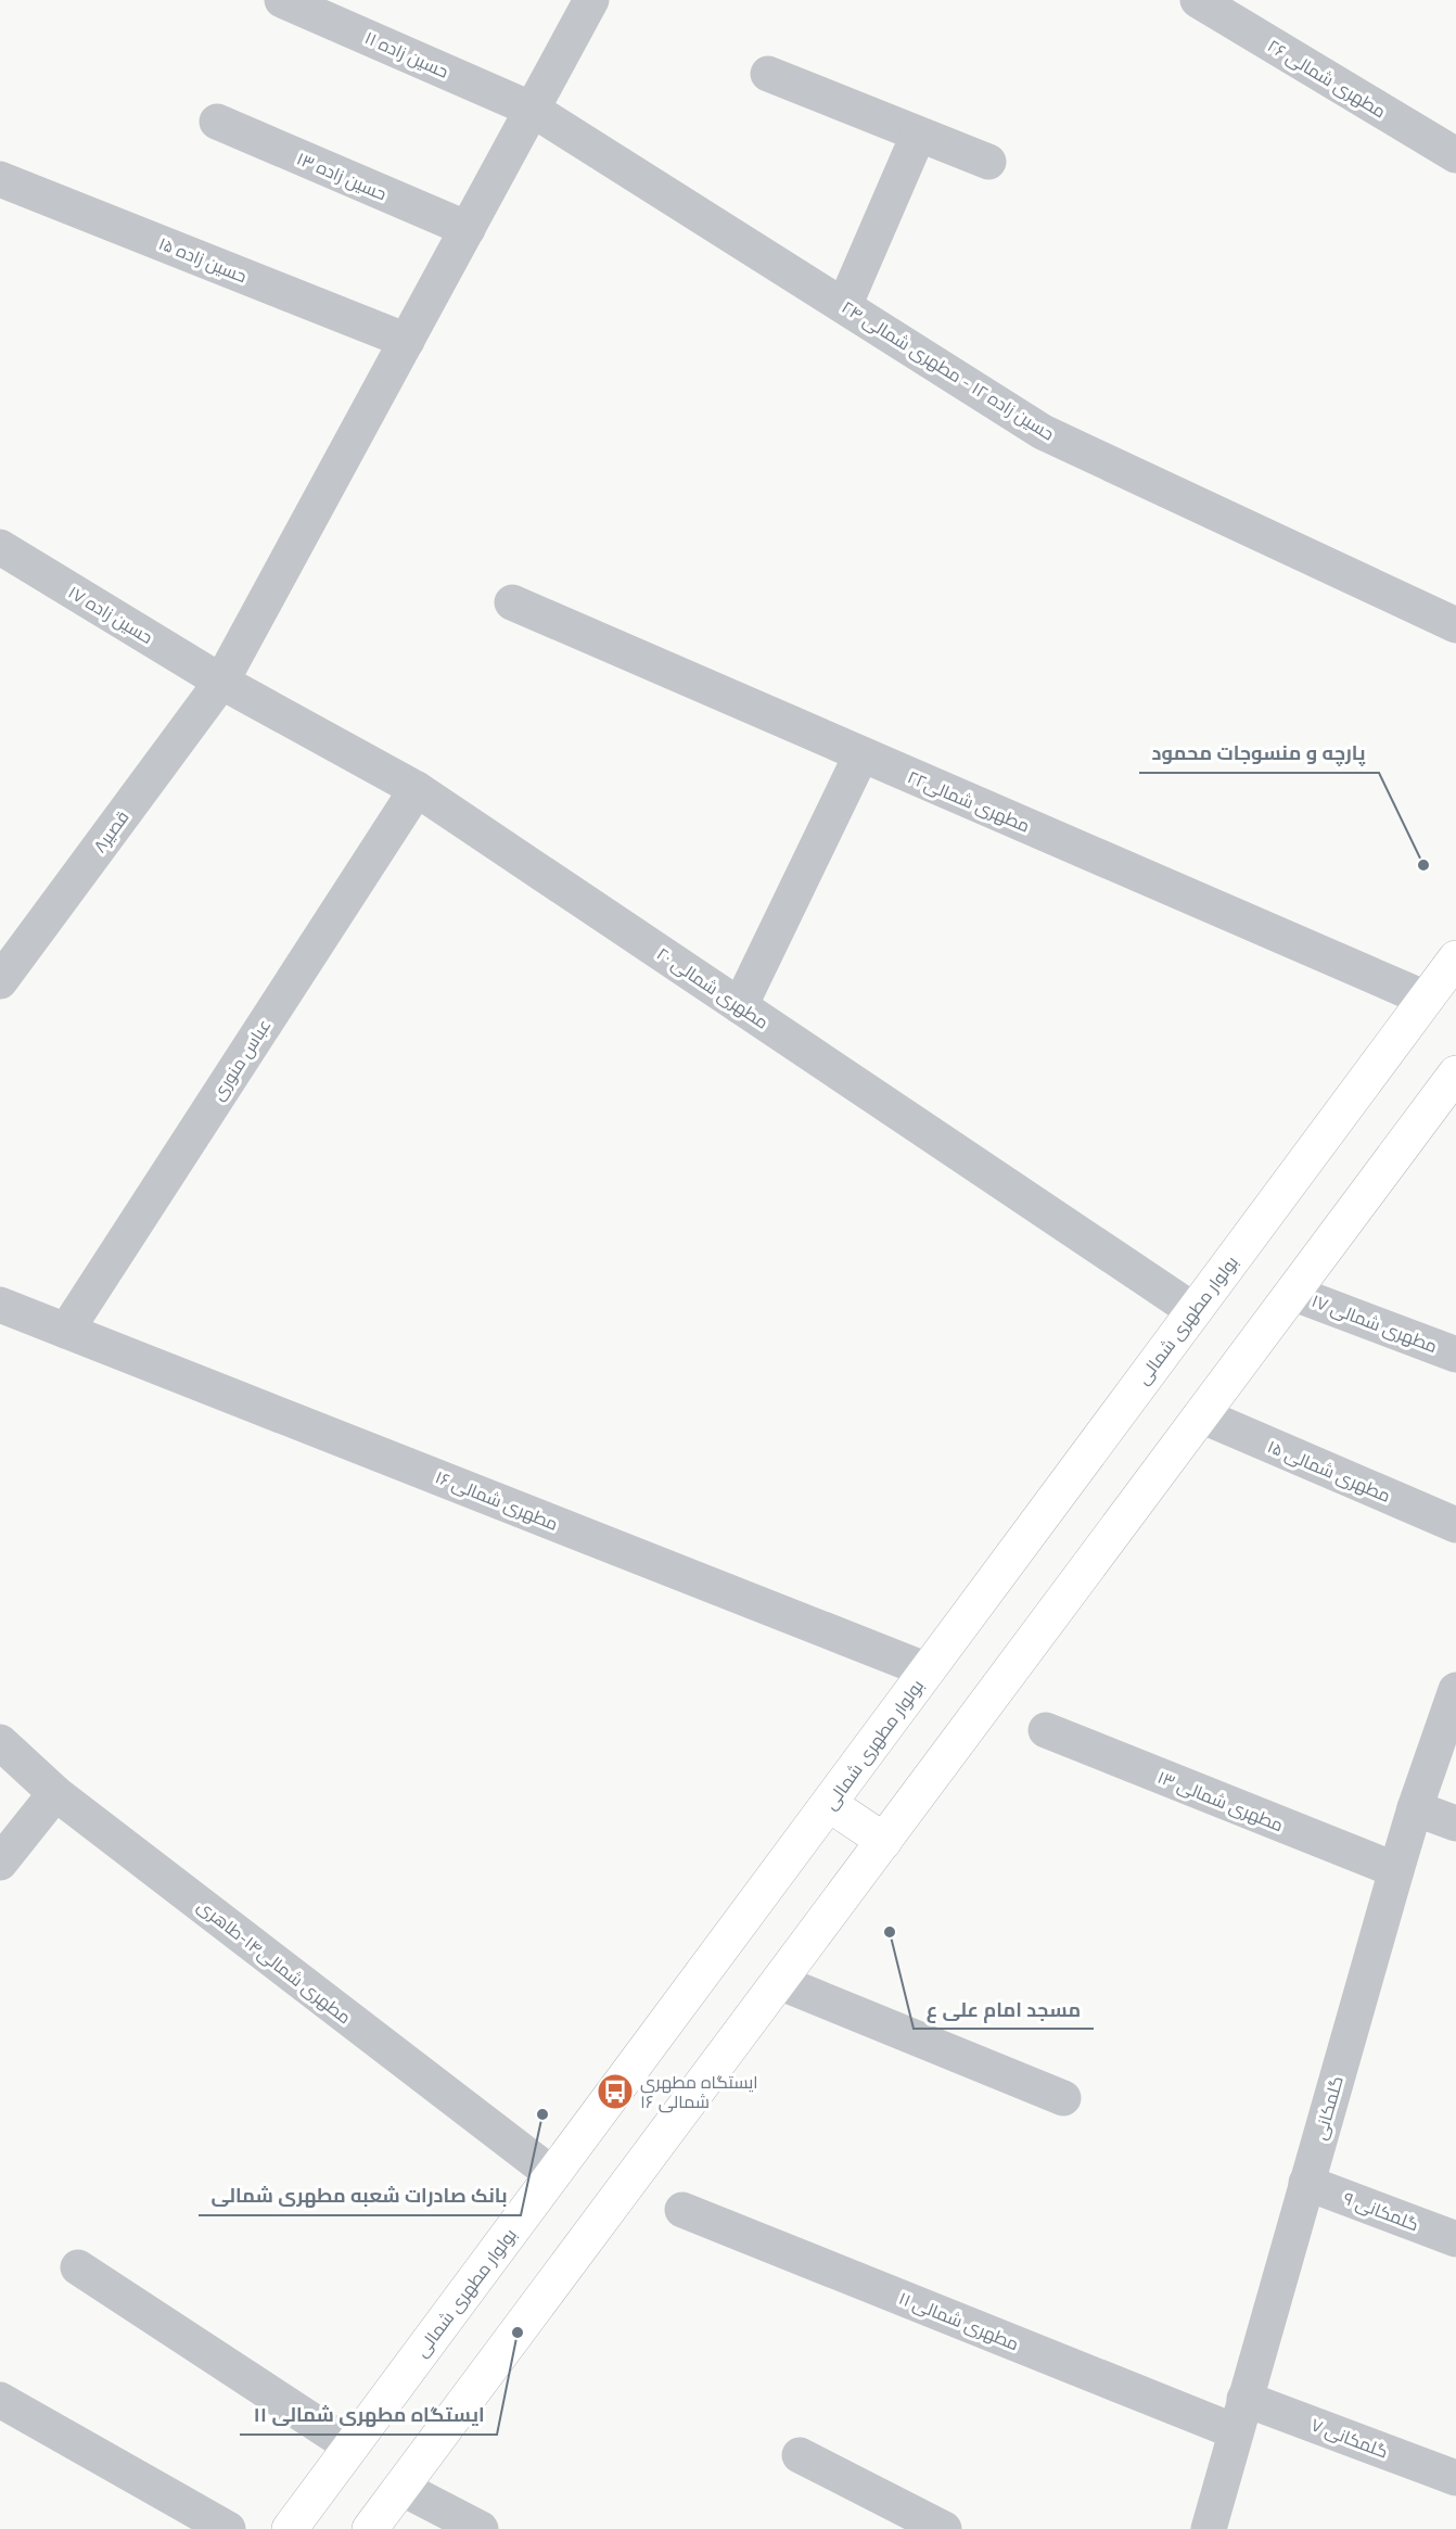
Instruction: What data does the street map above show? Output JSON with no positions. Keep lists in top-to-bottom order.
{
  "streets": {
    "main road": ["بولوار مطهری شمالی"],
    "street": [
      "حسین زاده ۱۱",
      "مطهری شمالی ۲۶",
      "حسین زاده ۱۳",
      "حسین زاده ۱۵",
      "حسین زاده ۱۲ - مطهری شمالی ۲۴",
      "حسین زاده ۱۷",
      "مطهری شمالی۲۲",
      "قصیر۸",
      "مطهری شمالی ۲۰",
      "عباس منوری",
      "مطهری شمالی ۱۷",
      "مطهری شمالی ۱۵",
      "مطهری شمالی ۱۶",
      "مطهری شمالی ۱۳",
      "مطهری شمالی۱۴-طاهری",
      "گلمکانی",
      "گلمکانی ۹",
      "مطهری شمالی ۱۱",
      "گلمکانی ۷"
    ]
  },
  "crossings": [
    ["حسین زاده ۱۱", "حسین زاده ۱۲ - مطهری شمالی ۲۴"],
    ["حسین زاده ۱۱", "قصیر۸"],
    ["حسین زاده ۱۳", "قصیر۸"],
    ["حسین زاده ۱۵", "قصیر۸"],
    ["حسین زاده ۱۲ - مطهری شمالی ۲۴", "قصیر۸"],
    ["حسین زاده ۱۷", "قصیر۸"],
    ["حسین زاده ۱۷", "مطهری شمالی ۲۰"],
    ["مطهری شمالی۲۲", "بولوار مطهری شمالی"],
    ["قصیر۸", "مطهری شمالی ۲۰"],
    ["مطهری شمالی ۲۰", "عباس منوری"],
    ["مطهری شمالی ۲۰", "بولوار مطهری شمالی"],
    ["عباس منوری", "مطهری شمالی ۱۶"],
    ["بولوار مطهری شمالی", "مطهری شمالی ۱۶"],
    ["بولوار مطهری شمالی", "مطهری شمالی۱۴-طاهری"],
    ["مطهری شمالی ۱۳", "گلمکانی"],
    ["گلمکانی", "گلمکانی ۹"],
    ["گلمکانی", "مطهری شمالی ۱۱"],
    ["گلمکانی", "گلمکانی ۷"],
    ["مطهری شمالی ۱۱", "گلمکانی ۷"]
  ],
  "places": {
    "other": [
      "پارچه و منسوجات محمود",
      "مسجد امام علی ع",
      "بانک صادرات شعبه مطهری شمالی",
      "ایستگاه مطهری شمالی ۱۱"
    ],
    "bus stop": ["ایستگاه مطهری شمالی ۱۶"]
  }
}
